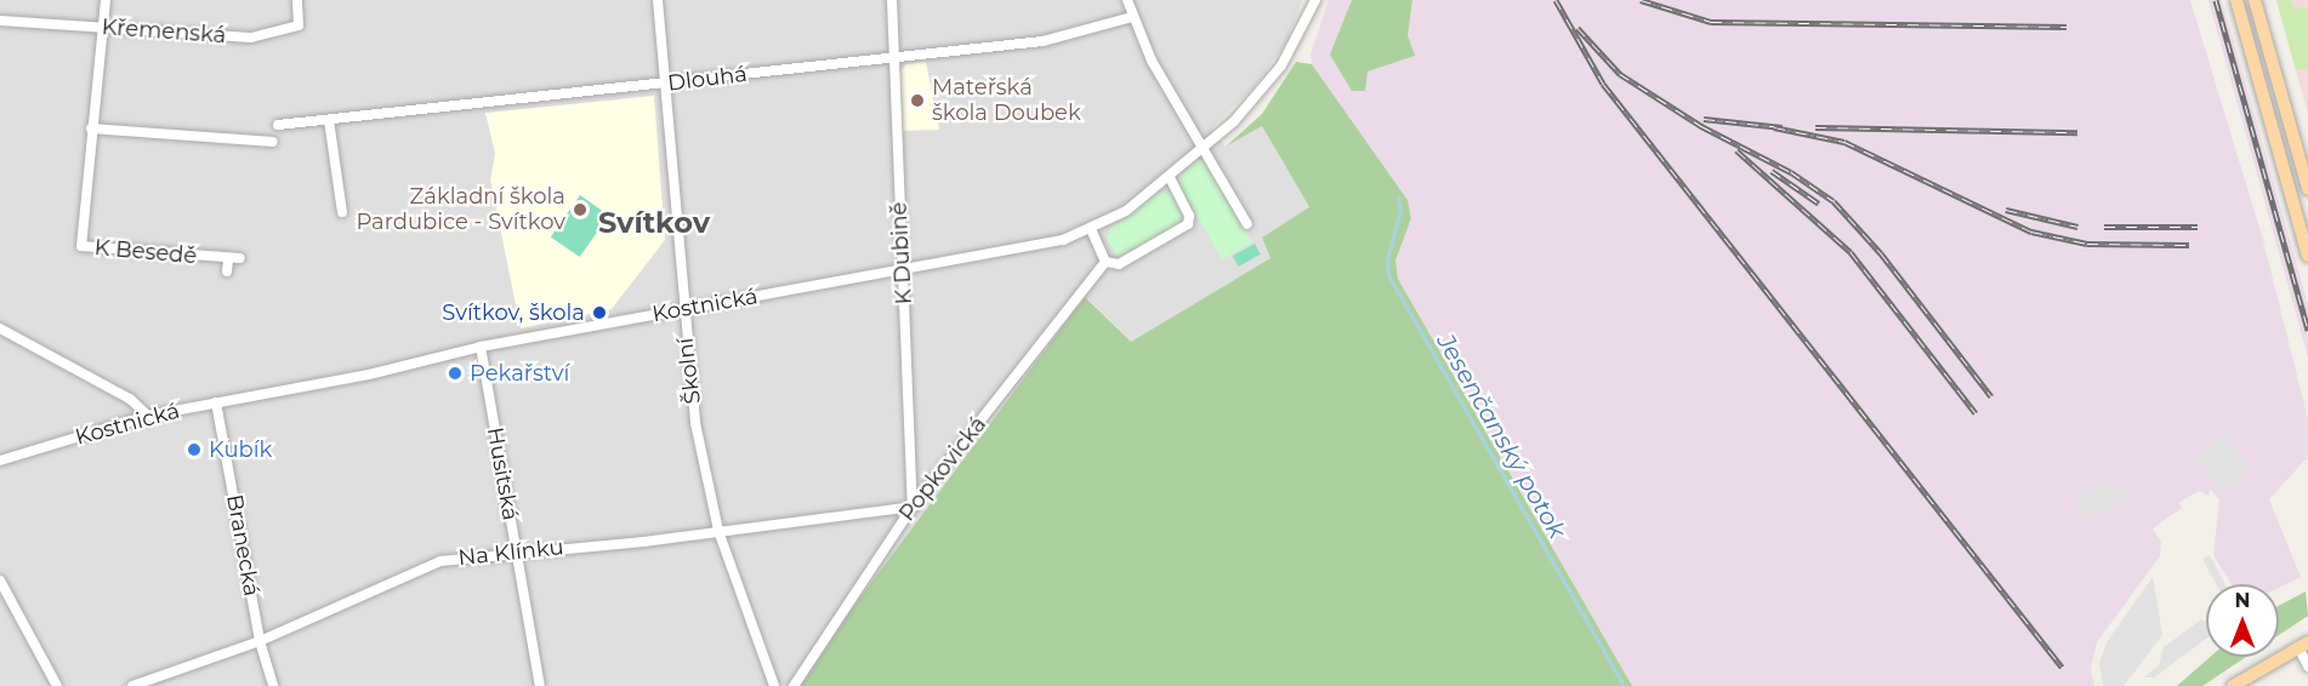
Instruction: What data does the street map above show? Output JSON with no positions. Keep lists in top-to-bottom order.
{
  "streets": {
    "street": [
      "Křemenská",
      "Dlouhá",
      "K Besedě",
      "K Dubině",
      "Kostnická",
      "Školní",
      "Popkovická",
      "Husitská",
      "Branecká",
      "Na Klínku"
    ]
  },
  "crossings": [
    ["Křemenská", "K Besedě"],
    ["Dlouhá", "K Dubině"],
    ["Dlouhá", "Školní"],
    ["K Dubině", "Kostnická"],
    ["K Dubině", "Popkovická"],
    ["K Dubině", "Na Klínku"],
    ["Kostnická", "Školní"],
    ["Kostnická", "Husitská"],
    ["Kostnická", "Branecká"],
    ["Školní", "Na Klínku"],
    ["Popkovická", "Na Klínku"],
    ["Husitská", "Na Klínku"],
    ["Branecká", "Na Klínku"]
  ],
  "districts": ["Svítkov"],
  "water": ["Jesenčanský potok"],
  "places": [
    "Mateřská škola Doubek",
    "Základní škola Pardubice - Svítkov",
    "Svítkov, škola",
    "Pekařství",
    "Kubík"
  ],
  "north": "top"
}
